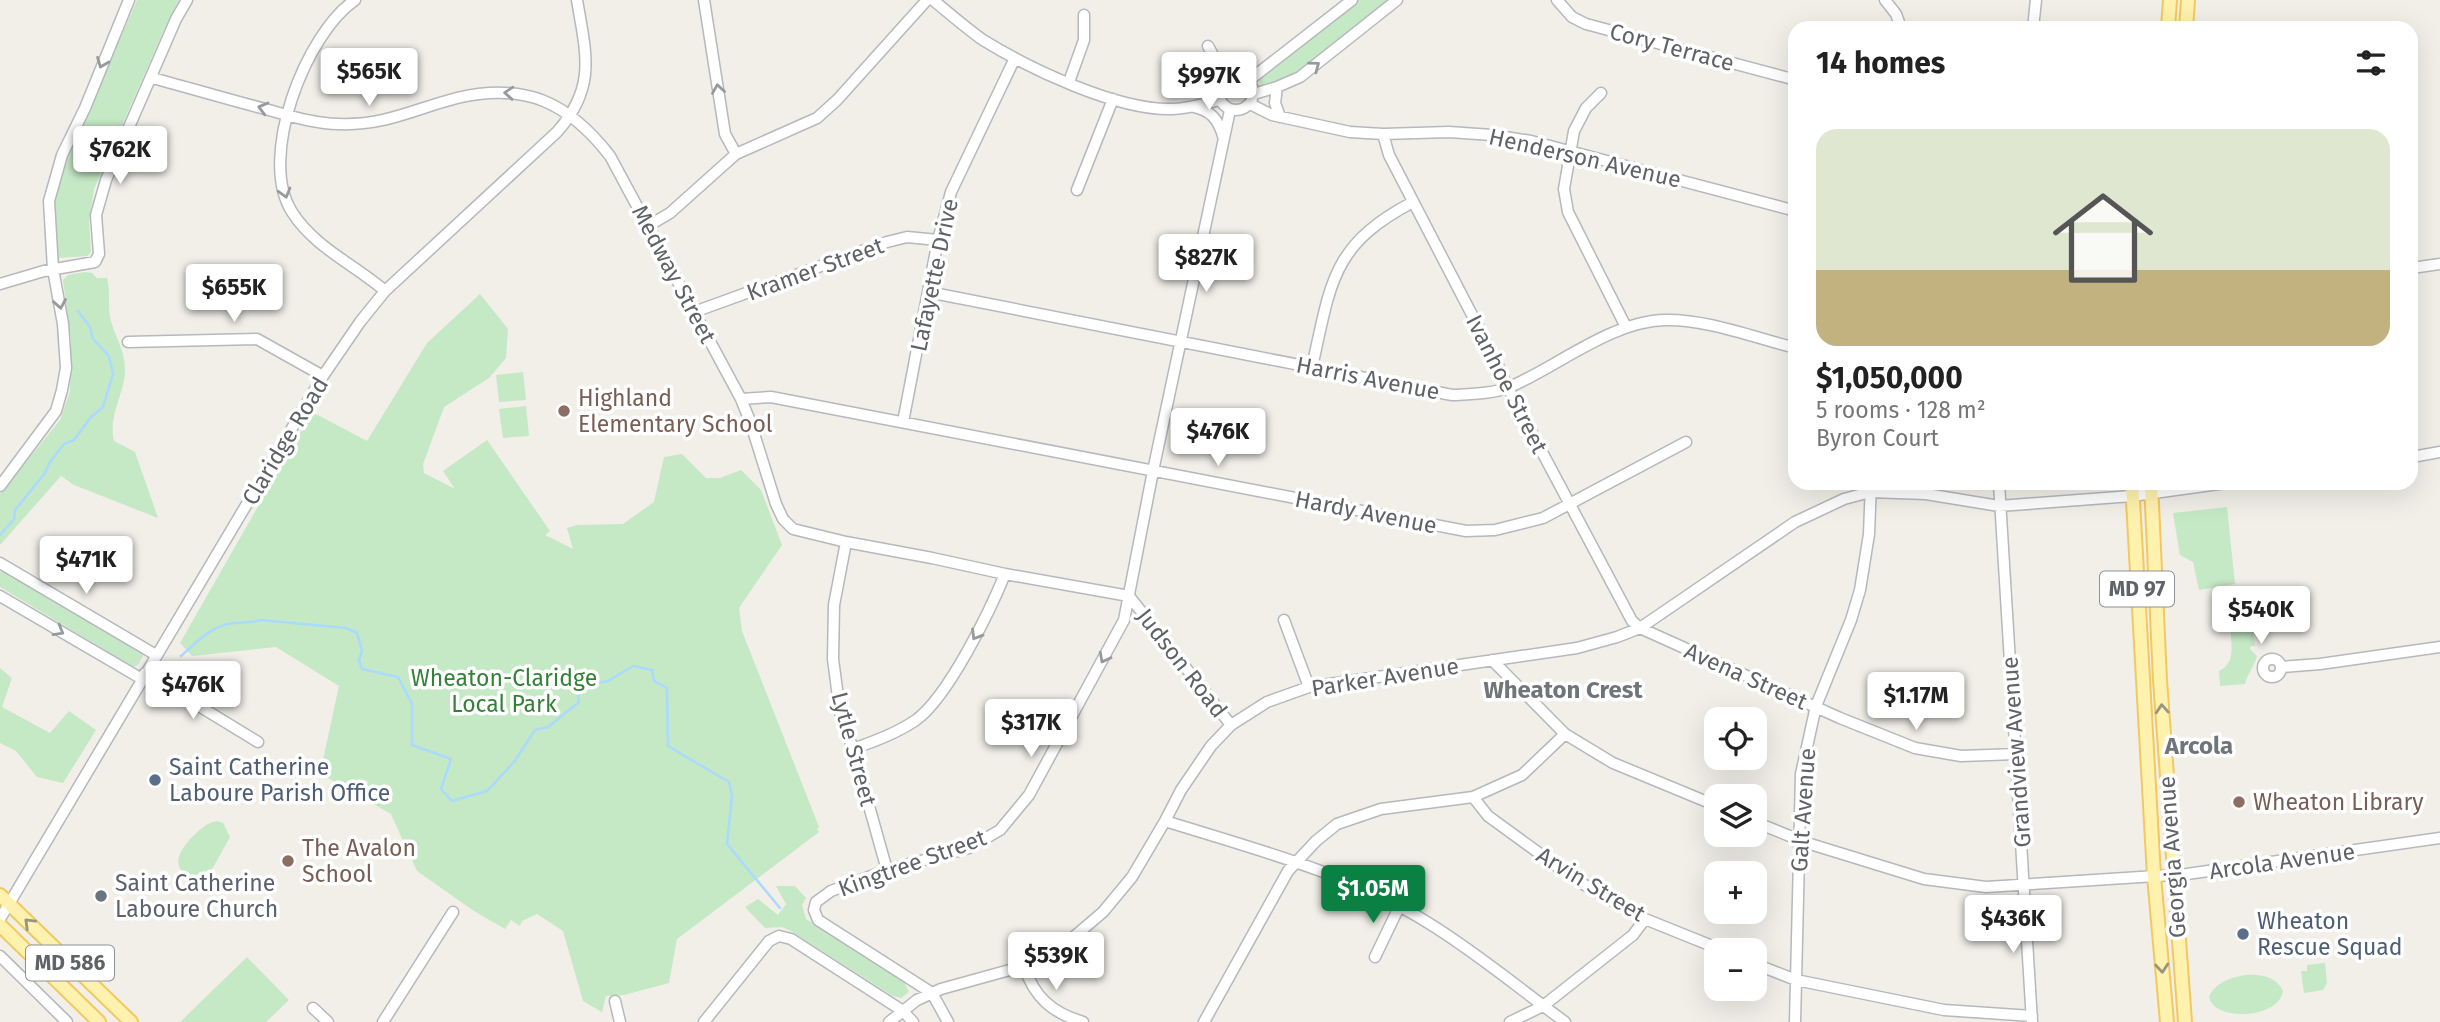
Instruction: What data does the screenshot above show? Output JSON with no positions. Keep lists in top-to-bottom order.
{
  "streets": {
    "main road": ["MD 97", "Georgia Avenue", "MD 586"],
    "street": [
      "Cory Terrace",
      "Henderson Avenue",
      "Kramer Street",
      "Medway Street",
      "Lafayette Drive",
      "Harris Avenue",
      "Ivanhoe Street",
      "Claridge Road",
      "Hardy Avenue",
      "Judson Road",
      "Avena Street",
      "Parker Avenue",
      "Lytle Street",
      "Grandview Avenue",
      "Galt Avenue",
      "Arcola Avenue",
      "Kingtree Street",
      "Arvin Street"
    ]
  },
  "crossings": [
    ["Henderson Avenue", "Ivanhoe Street"],
    ["Henderson Avenue", "Judson Road"],
    ["Kramer Street", "Medway Street"],
    ["Kramer Street", "Lafayette Drive"],
    ["Medway Street", "Claridge Road"],
    ["Medway Street", "Hardy Avenue"],
    ["Medway Street", "Judson Road"],
    ["Medway Street", "Lytle Street"],
    ["Medway Street", "Kingtree Street"],
    ["Lafayette Drive", "Harris Avenue"],
    ["Lafayette Drive", "Hardy Avenue"],
    ["Harris Avenue", "Ivanhoe Street"],
    ["Harris Avenue", "Judson Road"],
    ["Ivanhoe Street", "Hardy Avenue"],
    ["Ivanhoe Street", "Avena Street"],
    ["Ivanhoe Street", "Parker Avenue"],
    ["Claridge Road", "MD 586"],
    ["Hardy Avenue", "Judson Road"],
    ["Judson Road", "Parker Avenue"],
    ["Judson Road", "Kingtree Street"],
    ["Avena Street", "Parker Avenue"],
    ["Avena Street", "Grandview Avenue"],
    ["Avena Street", "Galt Avenue"],
    ["Parker Avenue", "Grandview Avenue"],
    ["Parker Avenue", "Georgia Avenue"],
    ["Parker Avenue", "Kingtree Street"],
    ["Lytle Street", "Kingtree Street"],
    ["Grandview Avenue", "Arcola Avenue"],
    ["Galt Avenue", "Arcola Avenue"],
    ["Georgia Avenue", "Arcola Avenue"]
  ],
  "one_way": ["Kingtree Street"],
  "districts": ["Wheaton Crest", "Arcola"],
  "parks": ["Wheaton-Claridge Local Park"],
  "places": [
    "Highland Elementary School",
    "Saint Catherine Laboure Parish Office",
    "Wheaton Library",
    "The Avalon School",
    "Saint Catherine Laboure Church",
    "Wheaton Rescue Squad"
  ],
  "page": {
    "heading": "14 homes",
    "price": [
      "$565K",
      "$997K",
      "$762K",
      "$827K",
      "$655K",
      "$476K",
      "$471K",
      "$540K",
      "$476K",
      "$1.17M",
      "$317K",
      "$1.05M",
      "$436K",
      "$539K"
    ],
    "list": [
      {
        "name": "$1,050,000",
        "note": "5 rooms · 128 m² · Byron Court"
      }
    ],
    "map_buttons": ["+", "−"]
  }
}
